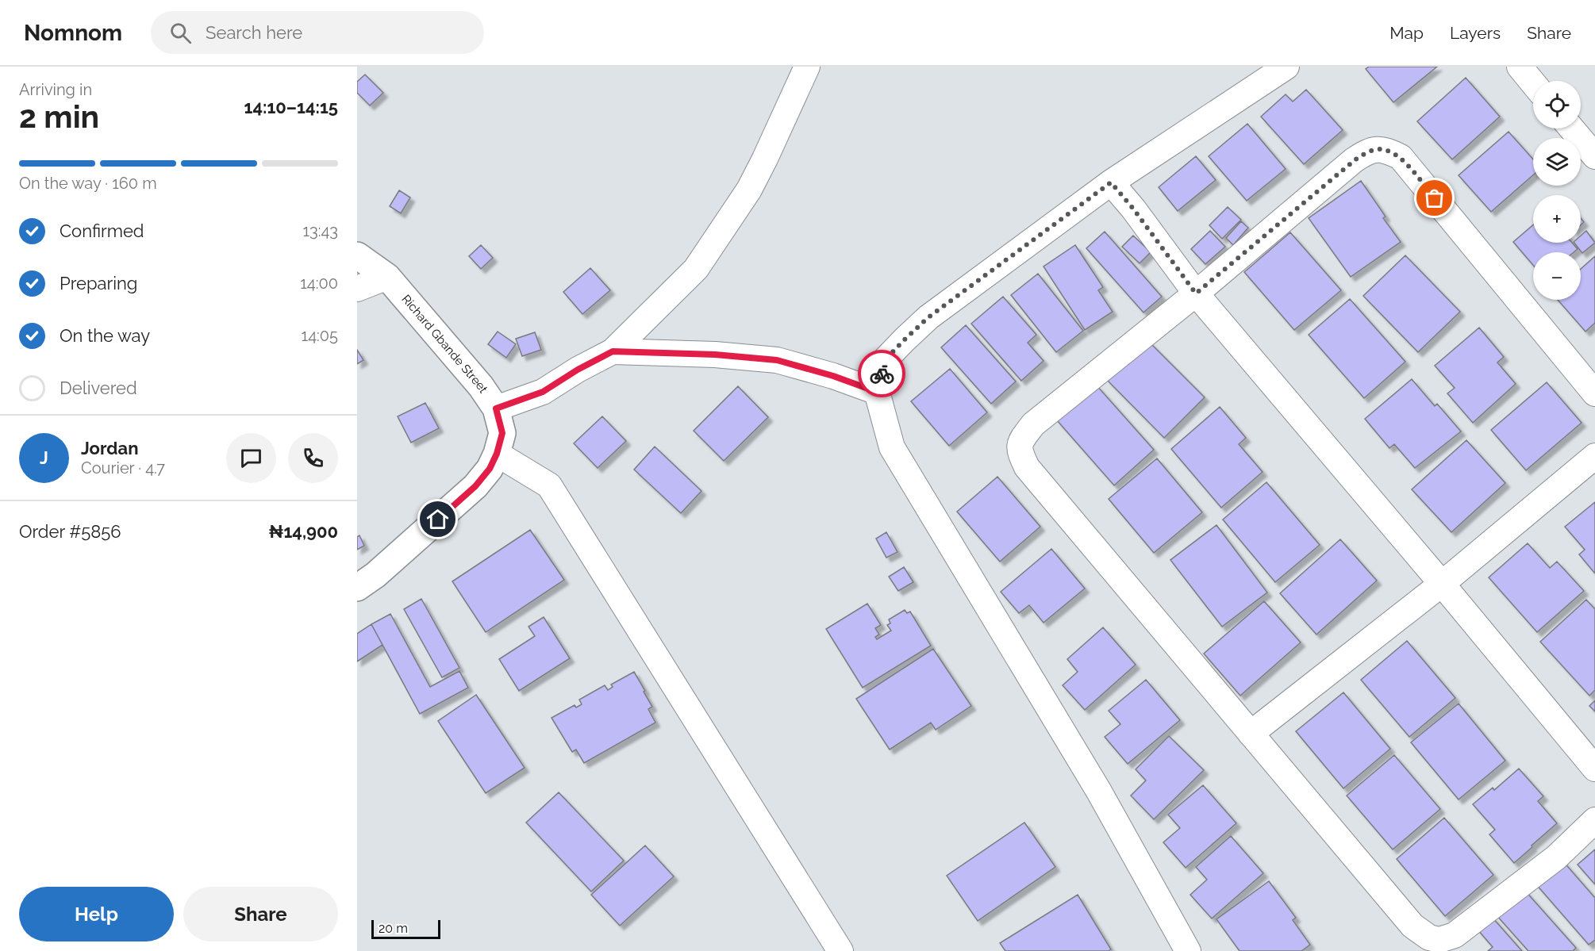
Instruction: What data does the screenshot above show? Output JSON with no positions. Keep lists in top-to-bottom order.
{
  "streets": {
    "street": ["Richard Gbande Street"]
  },
  "scale_bar": "20 m",
  "page": {
    "header": "Nomnom",
    "search": "Search here",
    "nav": ["Map", "Layers", "Share"],
    "heading": ["2 min", "Arriving in", "14:10–14:15"],
    "panel": [
      "Jordan",
      "Courier · 4.7",
      "Order #5856",
      "₦14,900"
    ],
    "map_buttons": ["+", "−"],
    "bar": "On the way · 160 m",
    "list": [
      ["Confirmed", "13:43"],
      ["Preparing", "14:00"],
      ["On the way", "14:05"],
      "Delivered"
    ],
    "round": "J",
    "buttons": ["Help", "Share"],
    "scale": "20 m"
  }
}
